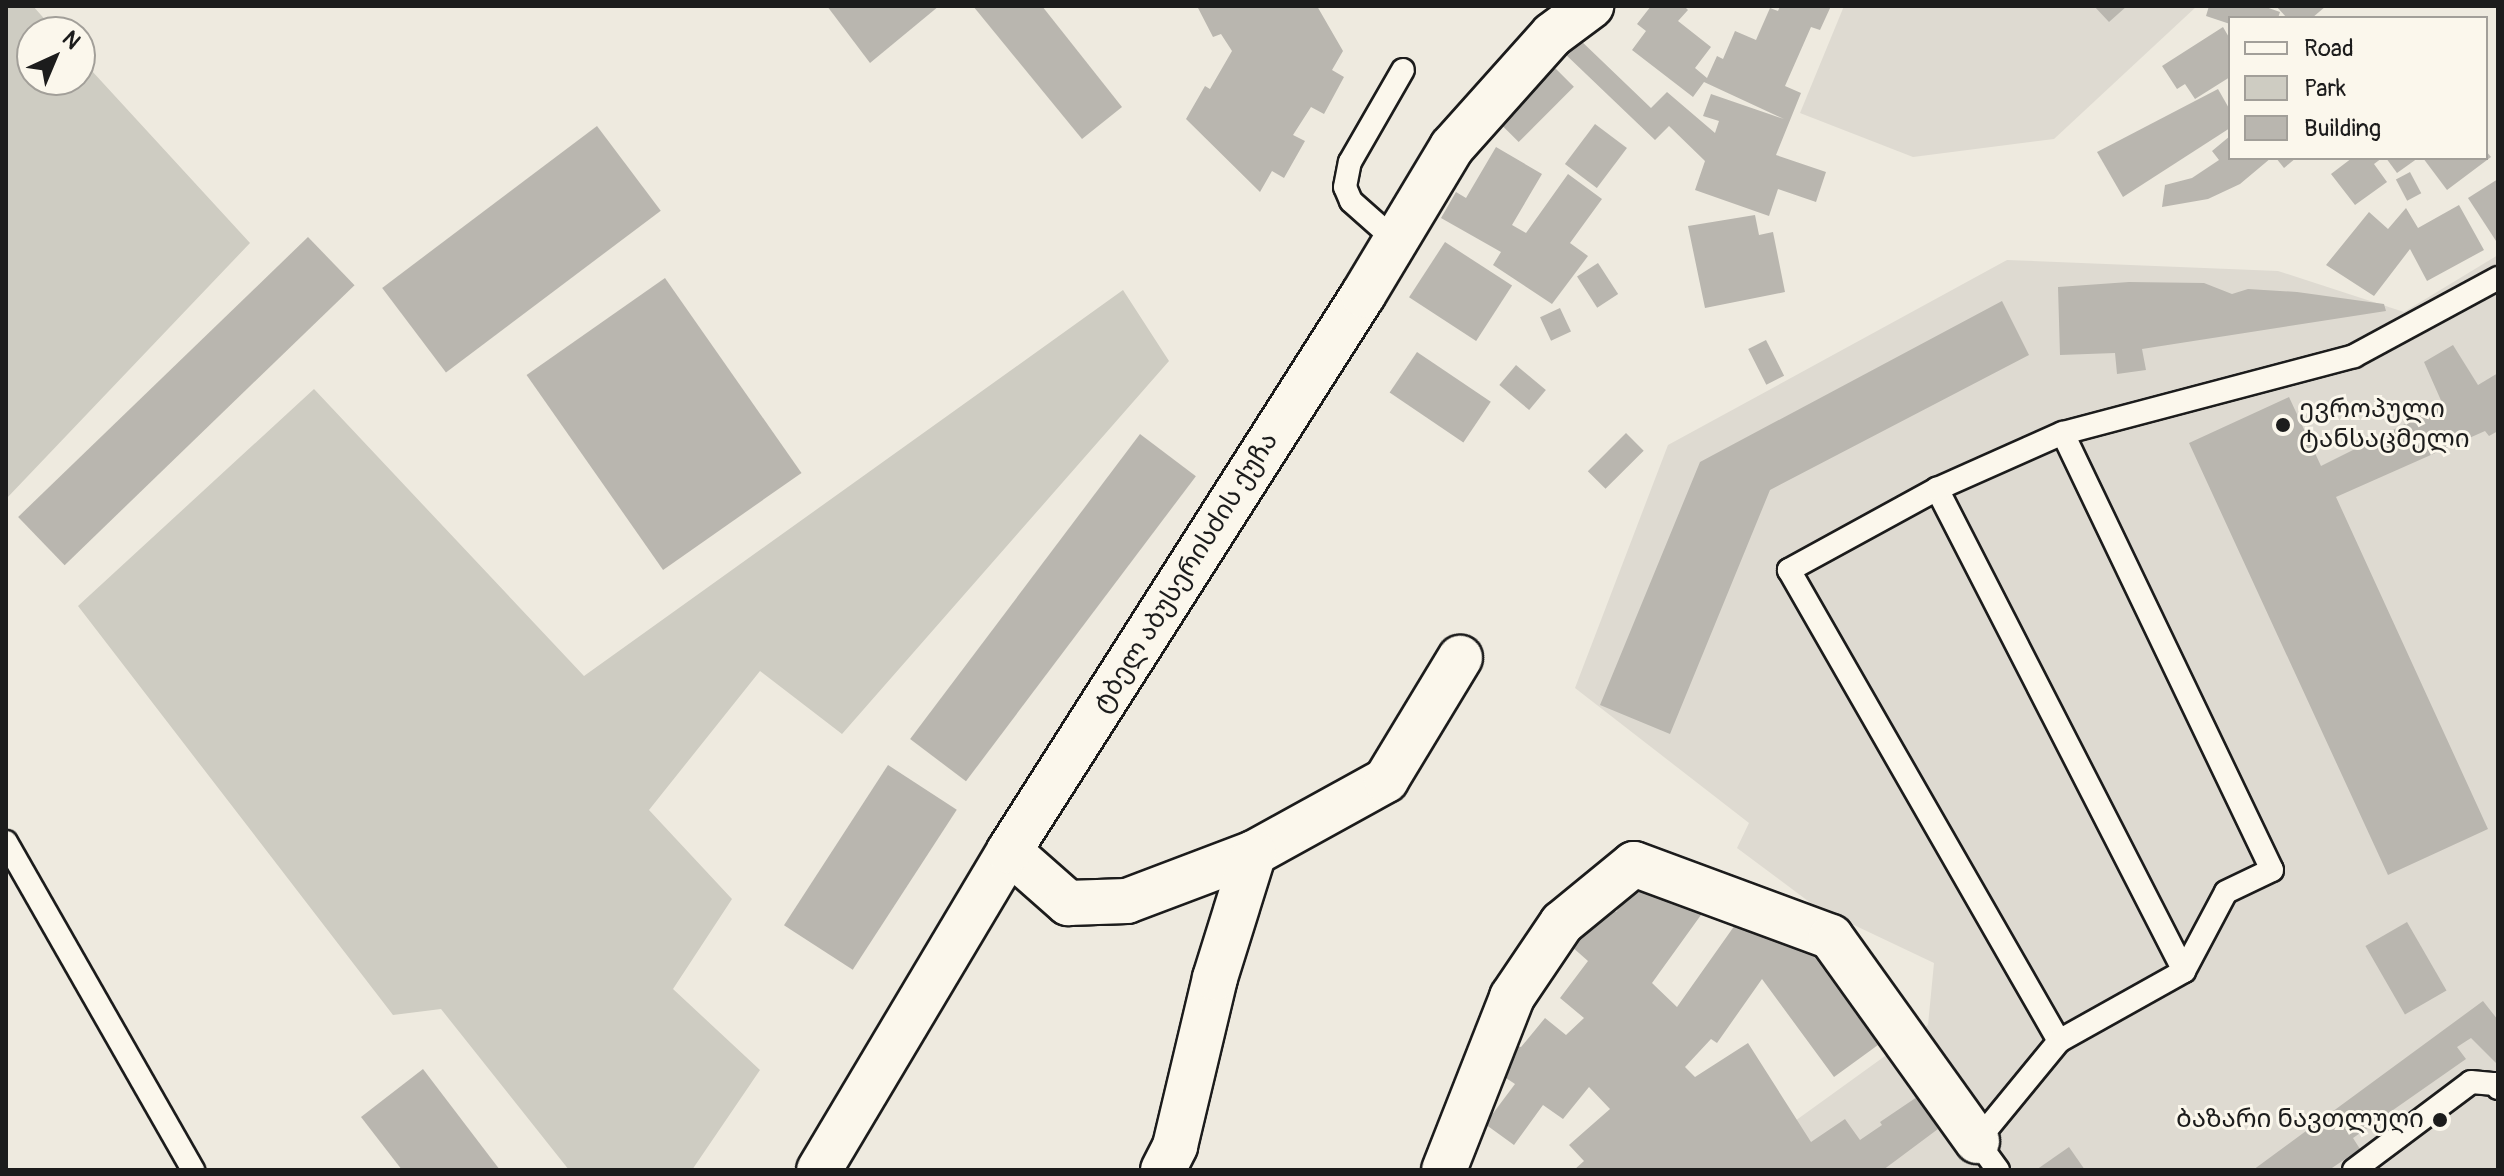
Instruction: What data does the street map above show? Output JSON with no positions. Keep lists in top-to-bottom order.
{
  "streets": {
    "street": ["ტბელ აბუსერისძის ქუჩა"]
  },
  "places": ["ევროპული ტანსაცმელი", "ბაზარი ნავთლუღი"],
  "legend": ["Road", "Park", "Building"],
  "north": "top right"
}
